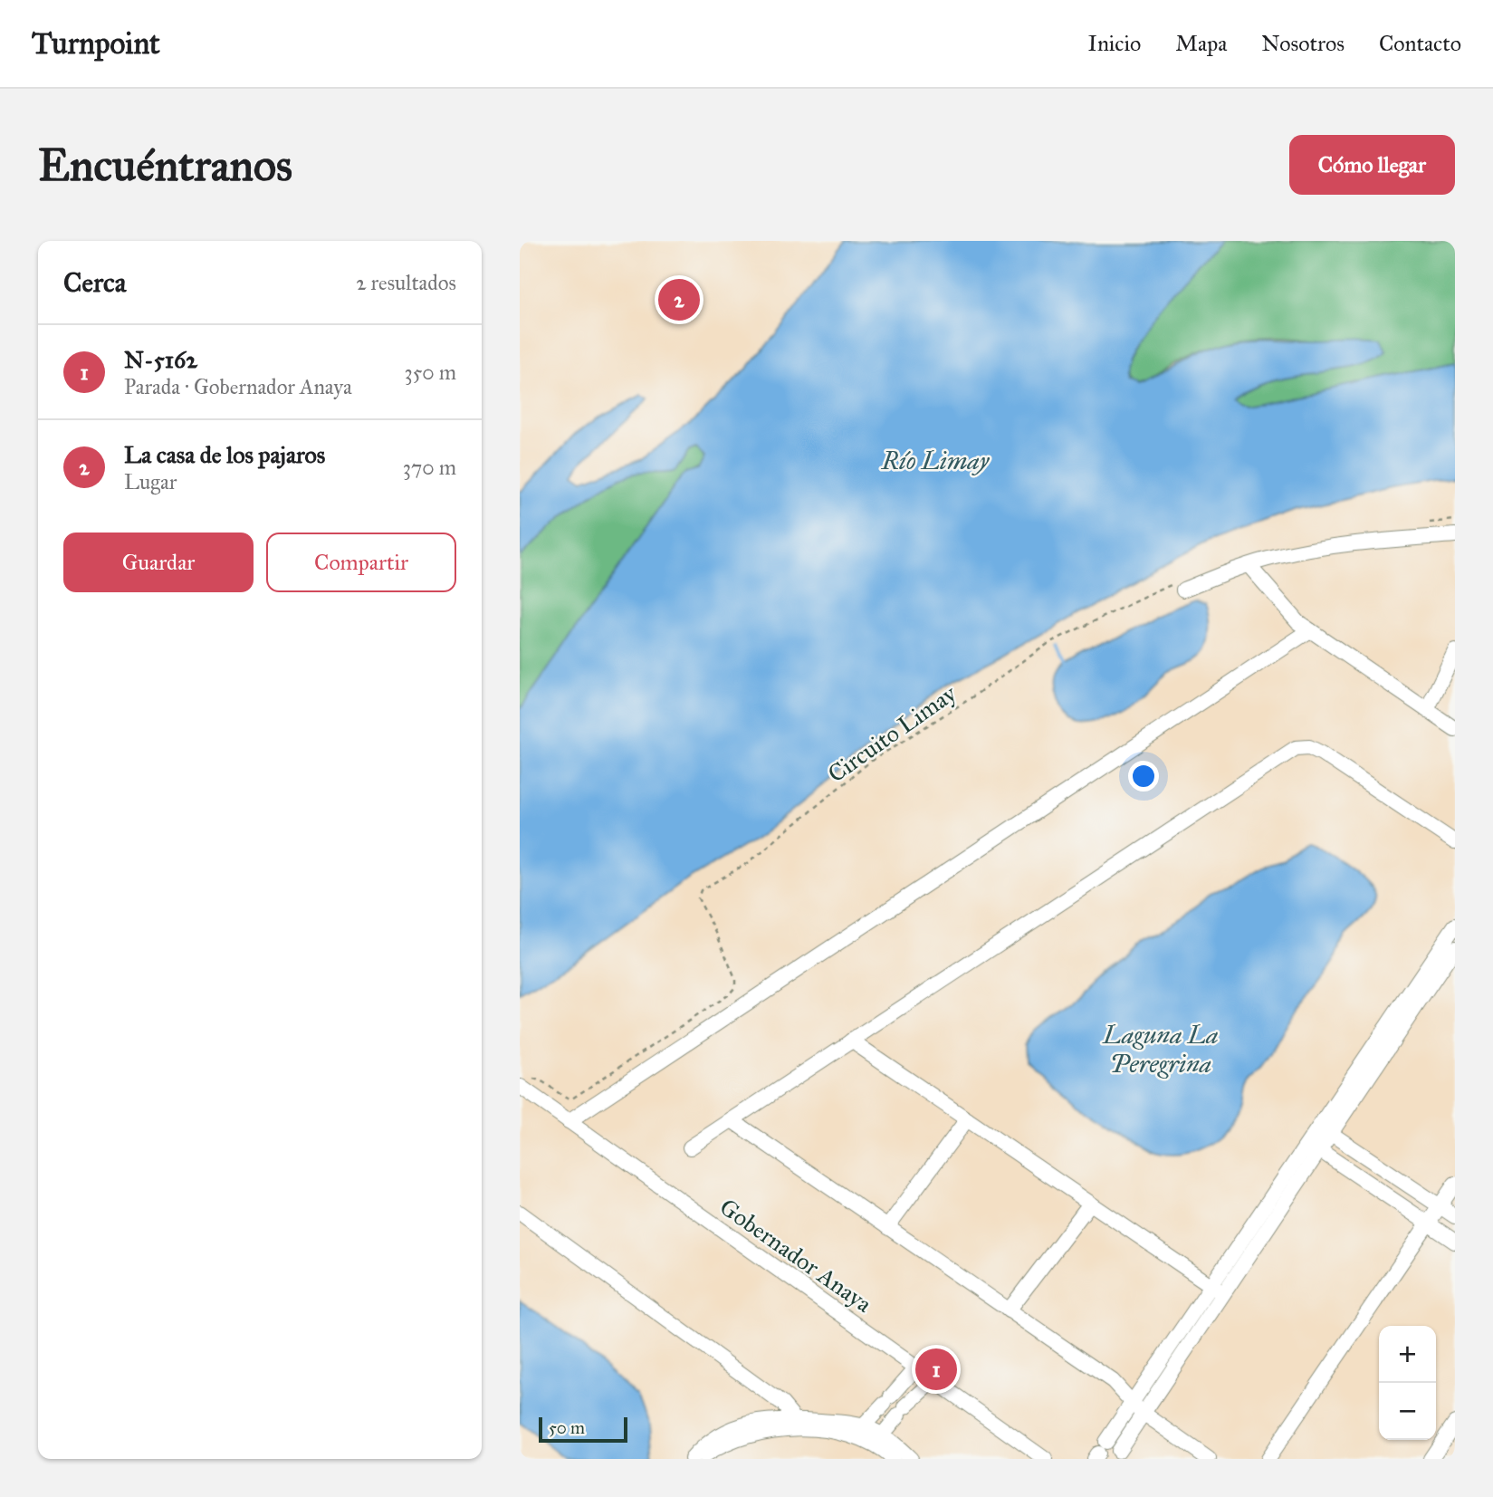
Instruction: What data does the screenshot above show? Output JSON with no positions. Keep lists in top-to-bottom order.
{
  "streets": {
    "street": ["Gobernador Anaya"],
    "path": ["Circuito Limay"]
  },
  "crossings": [
    ["Circuito Limay", "Gobernador Anaya"]
  ],
  "water": ["Río Limay", "Laguna La Peregrina"],
  "scale_bar": "50 m",
  "page": {
    "header": "Turnpoint",
    "nav": [
      "Inicio",
      "Mapa",
      "Nosotros",
      "Contacto"
    ],
    "buttons": [
      "Cómo llegar",
      ["Guardar", "Compartir"]
    ],
    "title": "Encuéntranos",
    "heading": ["Cerca", "2 resultados"],
    "pins": ["2", "1"],
    "list": [
      {
        "mark": "1",
        "name": "N-5162",
        "note": "Parada · Gobernador Anaya",
        "value": "350 m"
      },
      {
        "mark": "2",
        "name": "La casa de los pajaros",
        "note": "Lugar",
        "value": "370 m"
      }
    ],
    "map_buttons": ["+", "−"],
    "scale": "50 m"
  }
}
